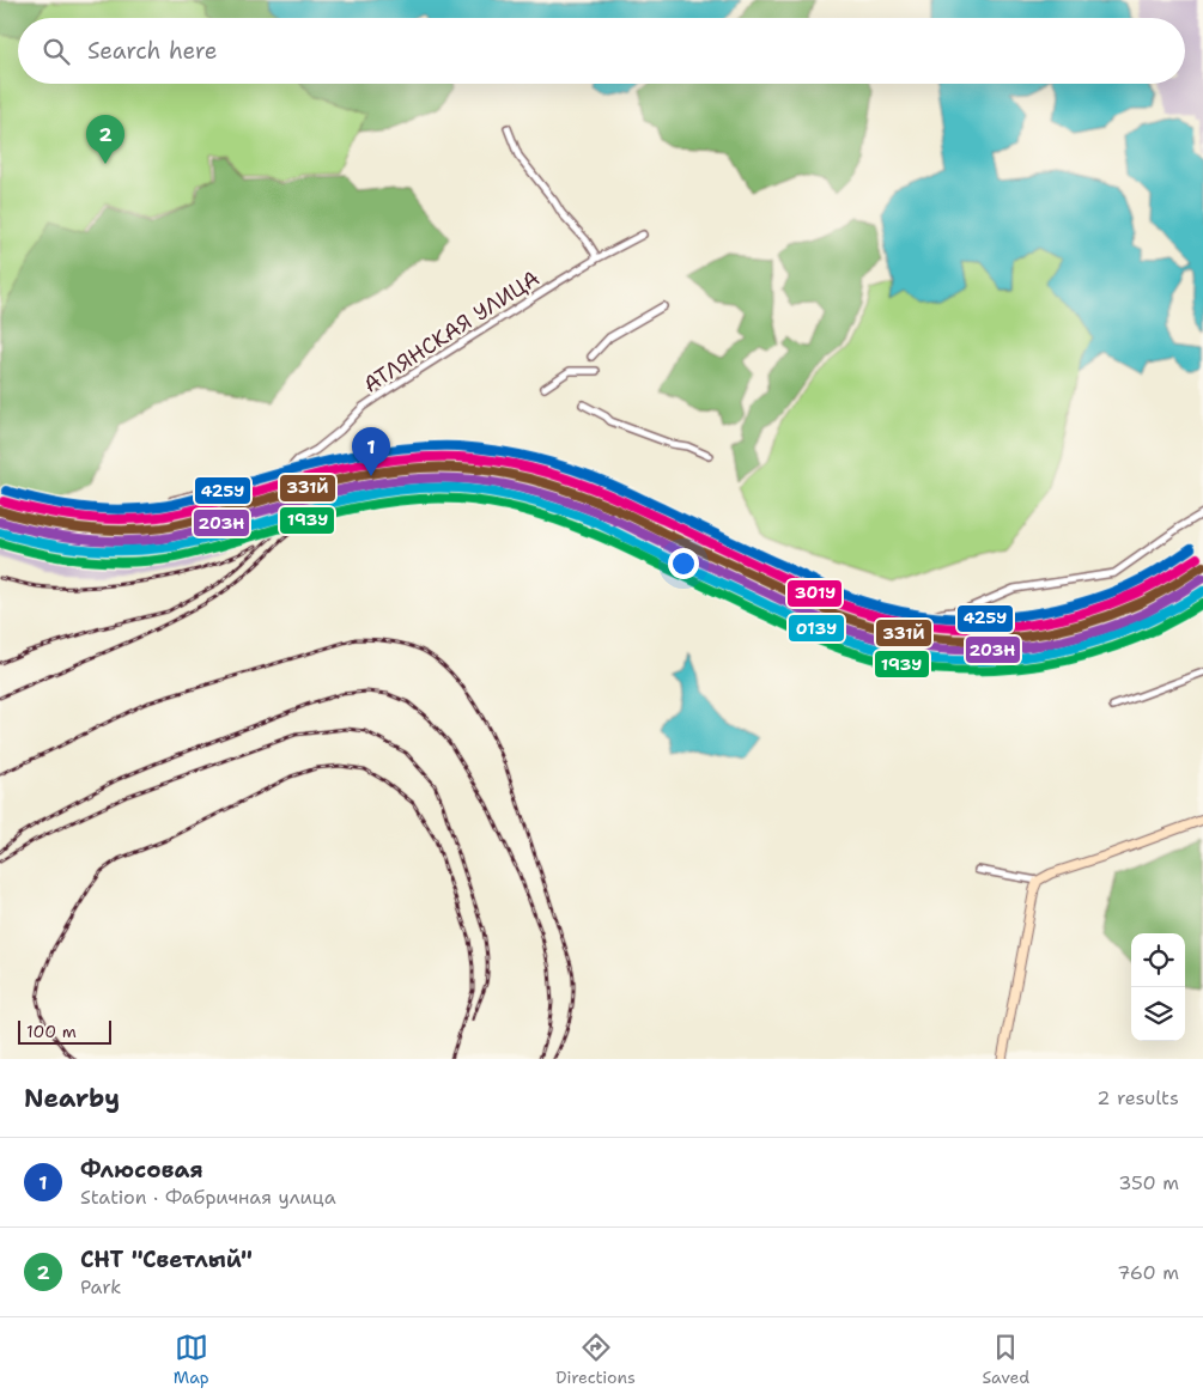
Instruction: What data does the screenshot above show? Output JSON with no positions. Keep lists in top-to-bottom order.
{
  "streets": {
    "street": ["АТЛЯНСКАЯ УЛИЦА"]
  },
  "lines": [
    "transit line 425У",
    "transit line 301У",
    "transit line 331Й",
    "transit line 203Н",
    "transit line 013У",
    "transit line 193У"
  ],
  "scale_bar": "100 m",
  "page": {
    "search": "Search here",
    "pins": ["2", "1"],
    "scale": "100 m",
    "heading": ["Nearby", "2 results"],
    "list": [
      {
        "mark": "1",
        "name": "Флюсовая",
        "note": "Station · Фабричная улица",
        "value": "350 m"
      },
      {
        "mark": "2",
        "name": "СНТ \"Светлый\"",
        "note": "Park",
        "value": "760 m"
      }
    ],
    "nav": ["Map", "Directions", "Saved"]
  }
}
